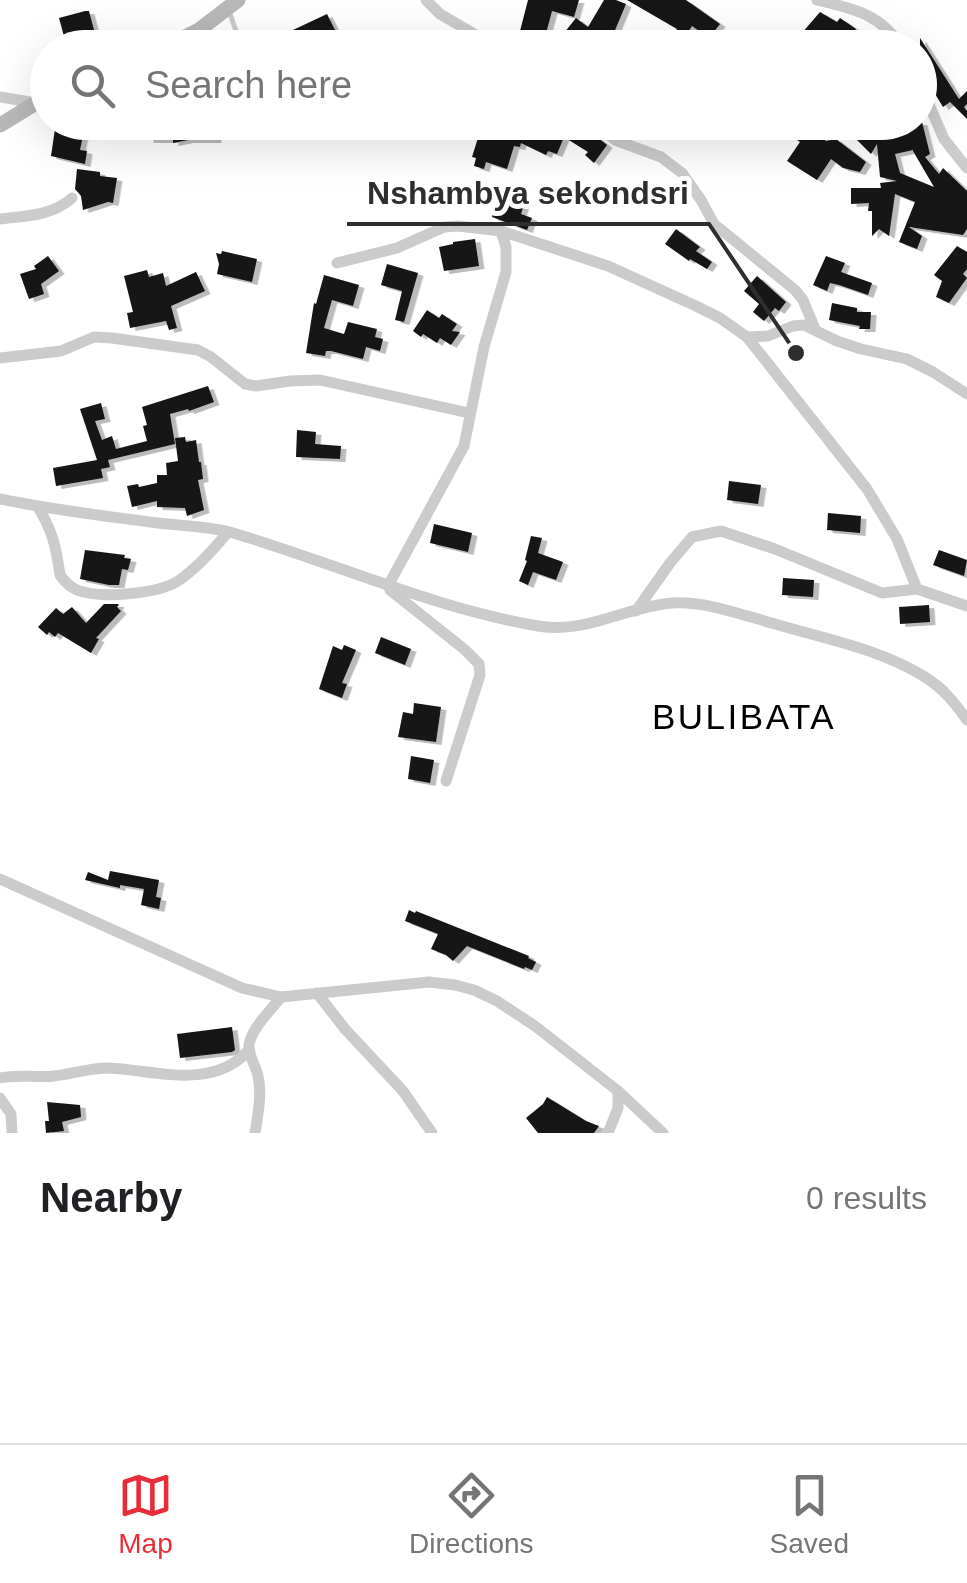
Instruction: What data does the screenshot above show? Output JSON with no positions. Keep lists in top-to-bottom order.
{
  "districts": ["BULIBATA"],
  "places": ["Nshambya sekondsri"],
  "page": {
    "search": "Search here",
    "heading": ["Nearby", "0 results"],
    "nav": ["Map", "Directions", "Saved"]
  }
}
